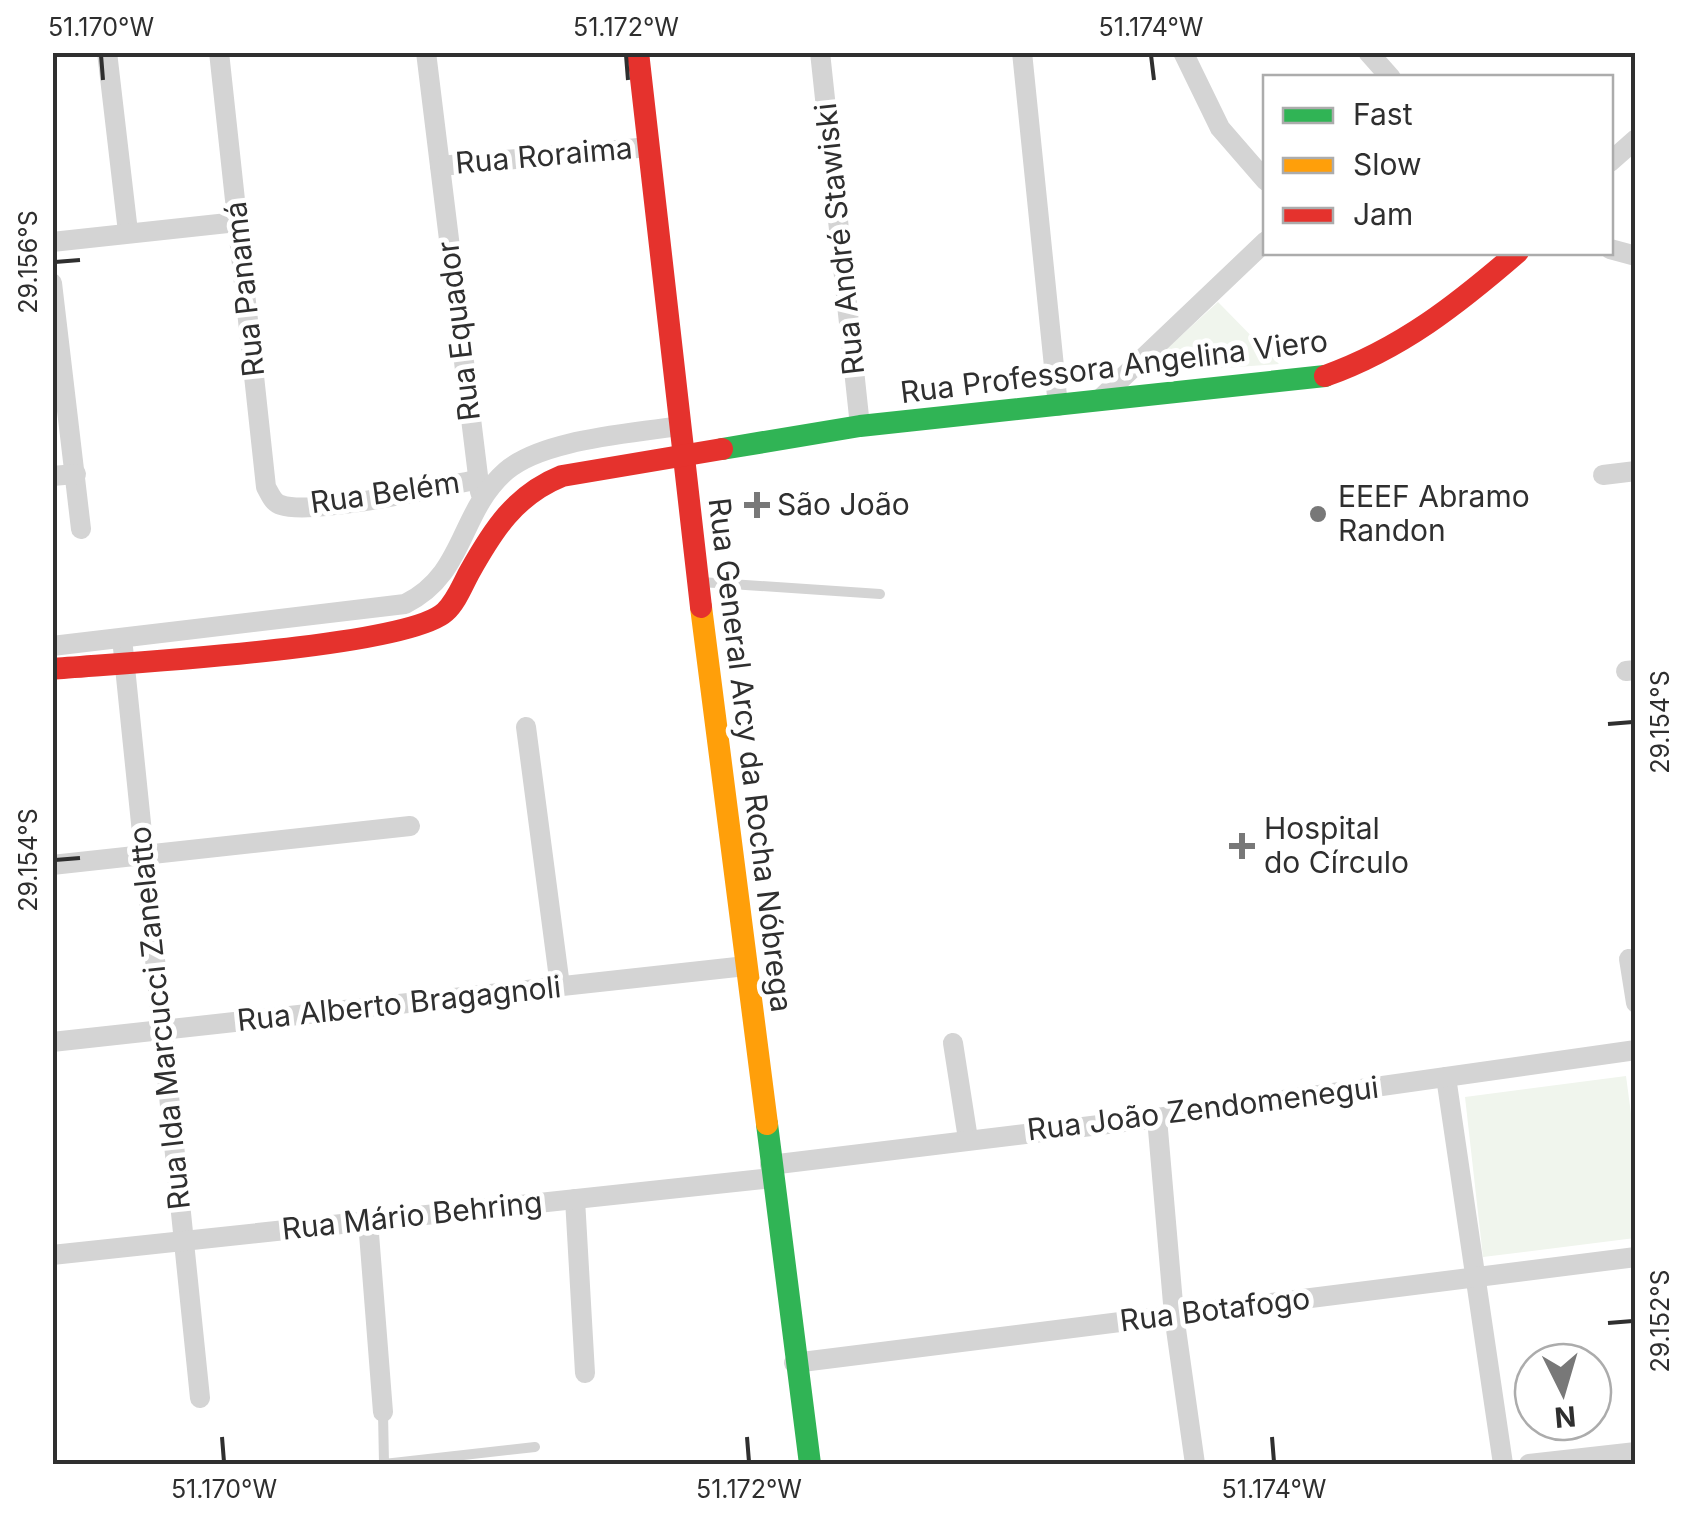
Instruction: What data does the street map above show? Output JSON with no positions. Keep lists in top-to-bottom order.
{
  "streets": {
    "street": [
      "Rua Roraima",
      "Rua André Stawiski",
      "Rua Panamá",
      "Rua Equador",
      "Rua Professora Angelina Viero",
      "Rua Belém",
      "Rua General Arcy da Rocha Nóbrega",
      "Rua Alberto Bragagnoli",
      "Rua Ida Marcucci Zanelatto",
      "Rua João Zendomenegui",
      "Rua Mário Behring",
      "Rua Botafogo"
    ]
  },
  "crossings": [
    ["Rua Roraima", "Rua Equador"],
    ["Rua Roraima", "Rua General Arcy da Rocha Nóbrega"],
    ["Rua André Stawiski", "Rua Professora Angelina Viero"],
    ["Rua Panamá", "Rua Belém"],
    ["Rua Equador", "Rua Belém"],
    ["Rua Professora Angelina Viero", "Rua General Arcy da Rocha Nóbrega"],
    ["Rua Professora Angelina Viero", "Rua Ida Marcucci Zanelatto"],
    ["Rua General Arcy da Rocha Nóbrega", "Rua Alberto Bragagnoli"],
    ["Rua General Arcy da Rocha Nóbrega", "Rua João Zendomenegui"],
    ["Rua General Arcy da Rocha Nóbrega", "Rua Mário Behring"],
    ["Rua General Arcy da Rocha Nóbrega", "Rua Botafogo"],
    ["Rua Alberto Bragagnoli", "Rua Ida Marcucci Zanelatto"],
    ["Rua Ida Marcucci Zanelatto", "Rua Mário Behring"],
    ["Rua João Zendomenegui", "Rua Mário Behring"]
  ],
  "places": {
    "health": ["São João", "Hospital do Círculo"],
    "other": ["EEEF Abramo Randon"]
  },
  "legend": ["Fast", "Slow", "Jam"],
  "north": "bottom",
  "coordinates": [
    "51.170°W",
    "51.172°W",
    "51.174°W",
    "29.156°S",
    "29.154°S",
    "29.152°S"
  ]
}
